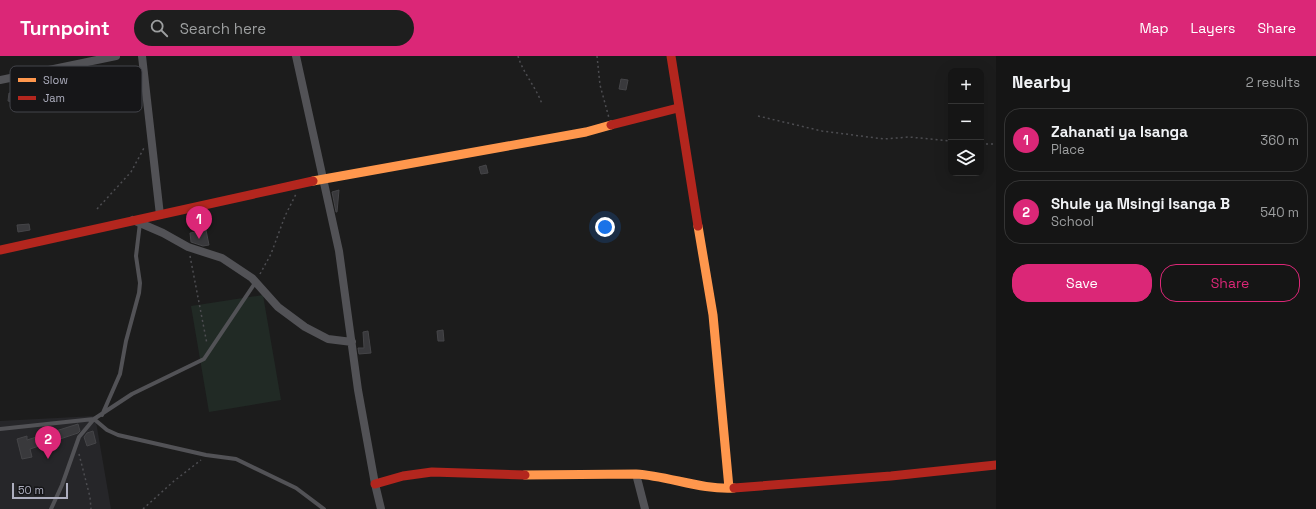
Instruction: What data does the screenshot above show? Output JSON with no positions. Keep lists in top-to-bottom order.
{
  "legend": ["Slow", "Jam"],
  "scale_bar": "50 m",
  "page": {
    "header": "Turnpoint",
    "search": "Search here",
    "nav": ["Map", "Layers", "Share"],
    "heading": ["Nearby", "2 results"],
    "map_buttons": ["+", "−"],
    "list": [
      {
        "mark": "1",
        "name": "Zahanati ya Isanga",
        "note": "Place",
        "value": "360 m"
      },
      {
        "mark": "2",
        "name": "Shule ya Msingi Isanga B",
        "note": "School",
        "value": "540 m"
      }
    ],
    "pins": ["1", "2"],
    "buttons": ["Save", "Share"],
    "scale": "50 m"
  }
}
